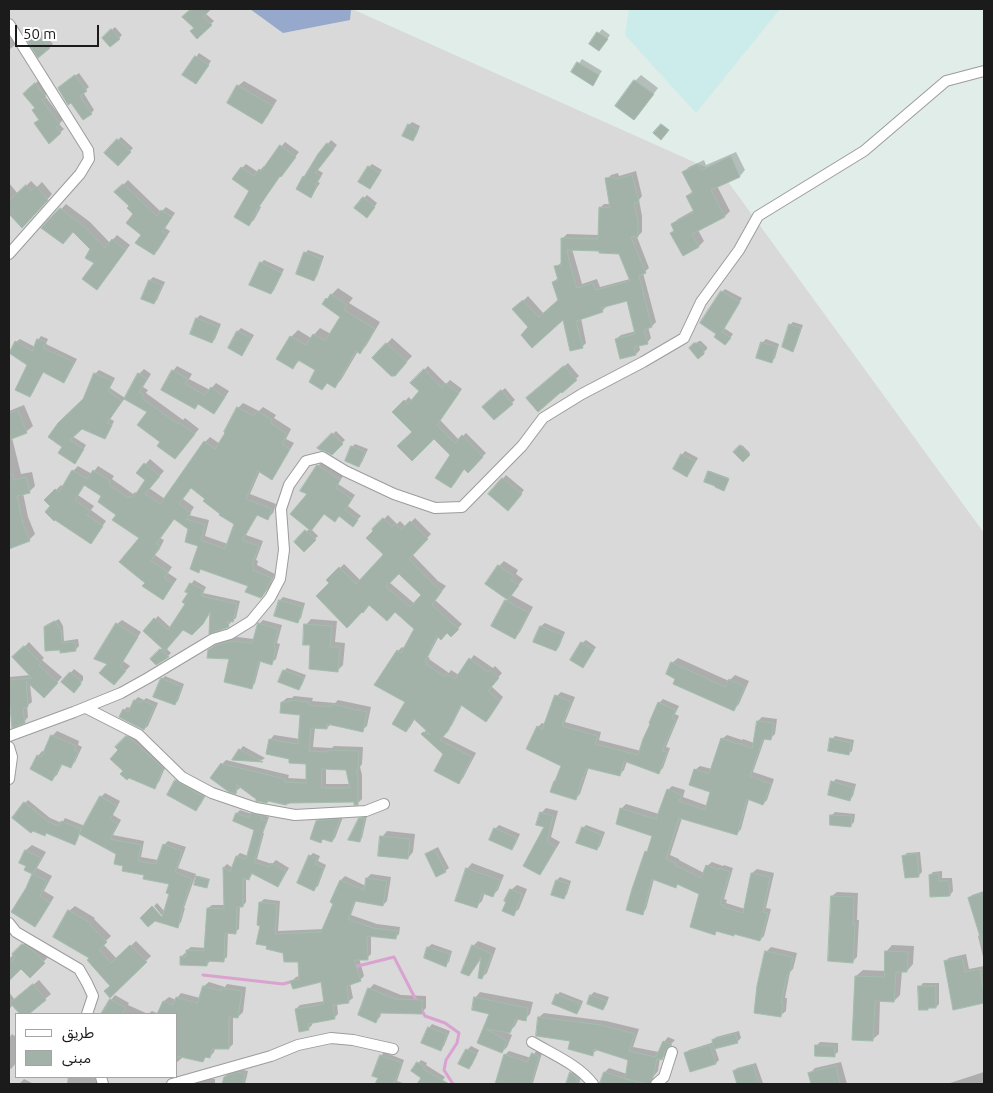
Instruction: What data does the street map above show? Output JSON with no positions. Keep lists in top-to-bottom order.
{
  "legend": ["طريق", "مبنى"],
  "scale_bar": "50 m"
}
